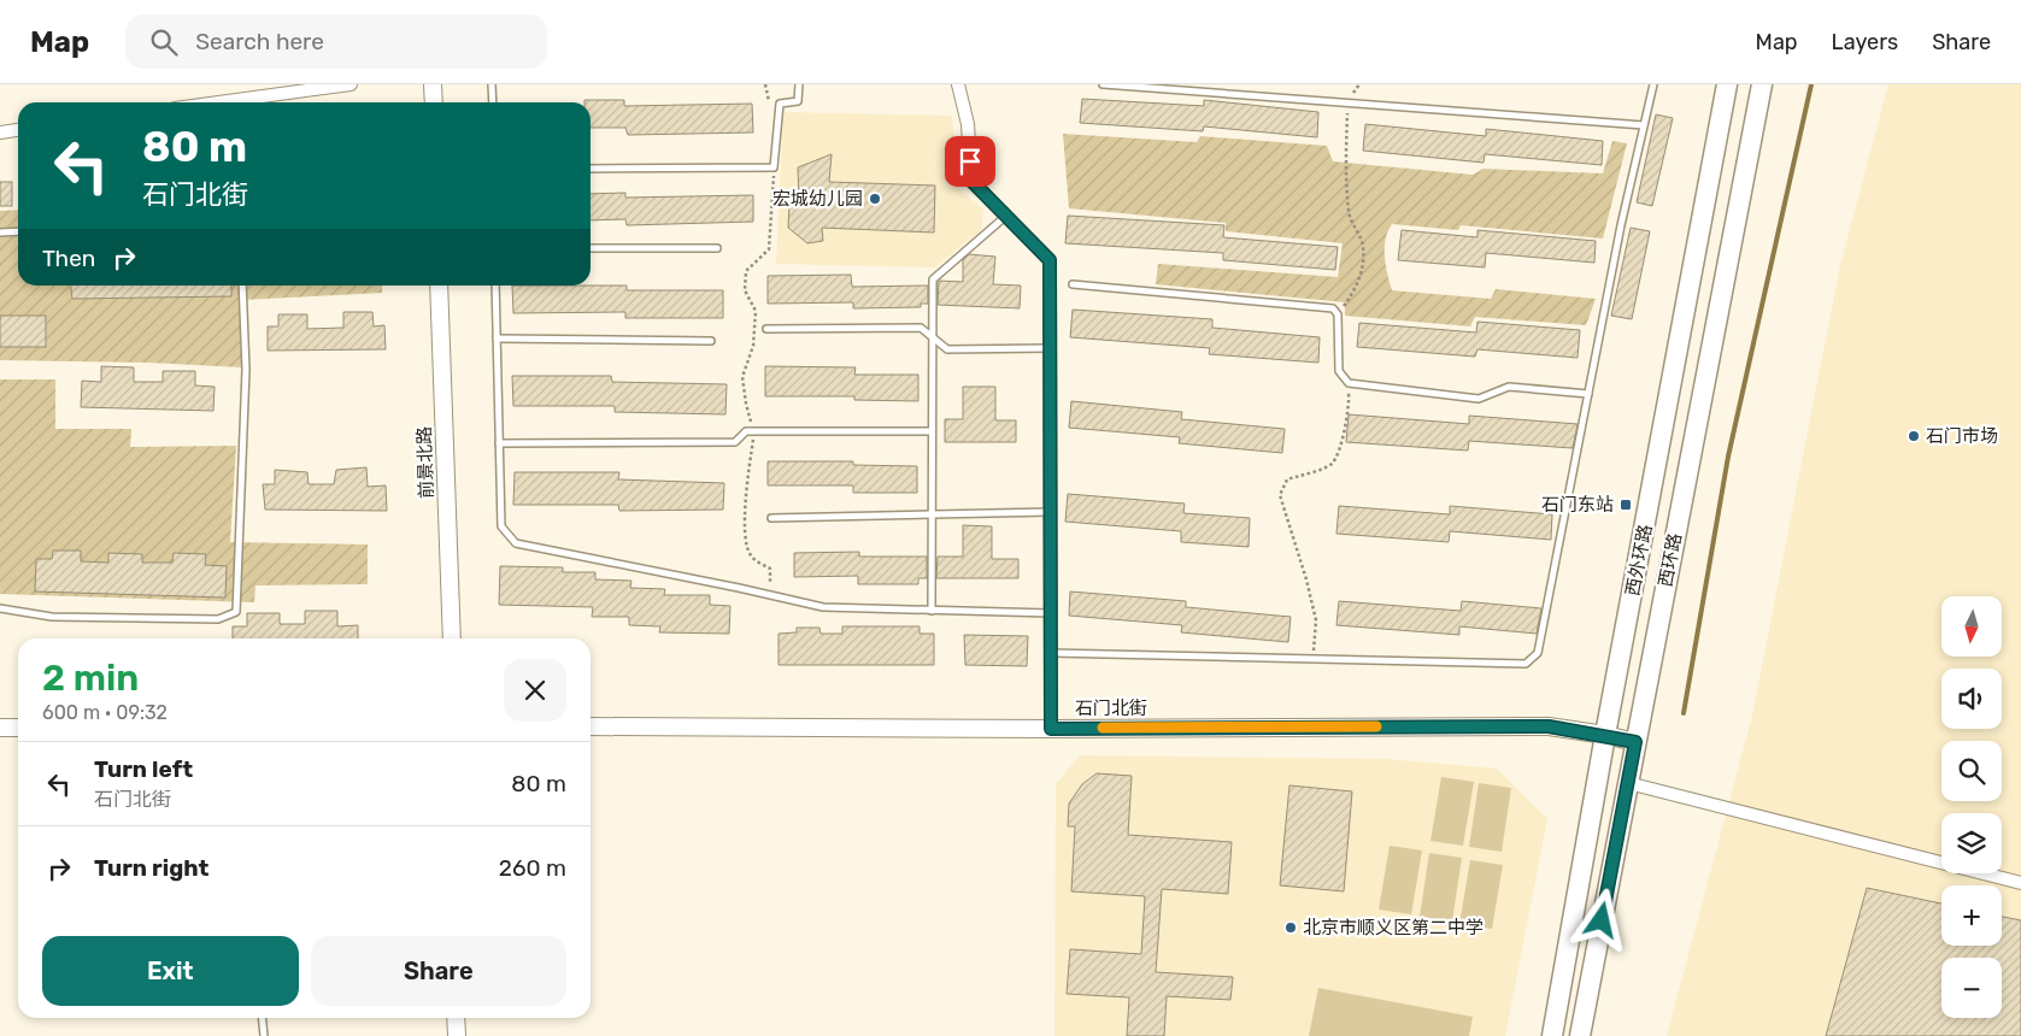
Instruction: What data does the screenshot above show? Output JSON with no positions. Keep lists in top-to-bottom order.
{
  "streets": {
    "main road": ["西外环路", "西环路"],
    "street": ["前景北路", "石门北街"]
  },
  "crossings": [
    ["西外环路", "石门北街"],
    ["西环路", "石门北街"]
  ],
  "places": {
    "other": ["宏城幼儿园", "石门市场", "北京市顺义区第二中学"],
    "transit": ["石门东站"]
  },
  "north": "bottom",
  "page": {
    "header": "Map",
    "search": "Search here",
    "nav": ["Map", "Layers", "Share"],
    "turn": ["80 m", "石门北街"],
    "then": "Then",
    "map_buttons": ["+", "−"],
    "heading": ["2 min", "600 m · 09:32"],
    "list": [
      {
        "name": "Turn left",
        "note": "石门北街",
        "value": "80 m"
      },
      {
        "name": "Turn right",
        "value": "260 m"
      }
    ],
    "buttons": ["Exit", "Share"]
  }
}
